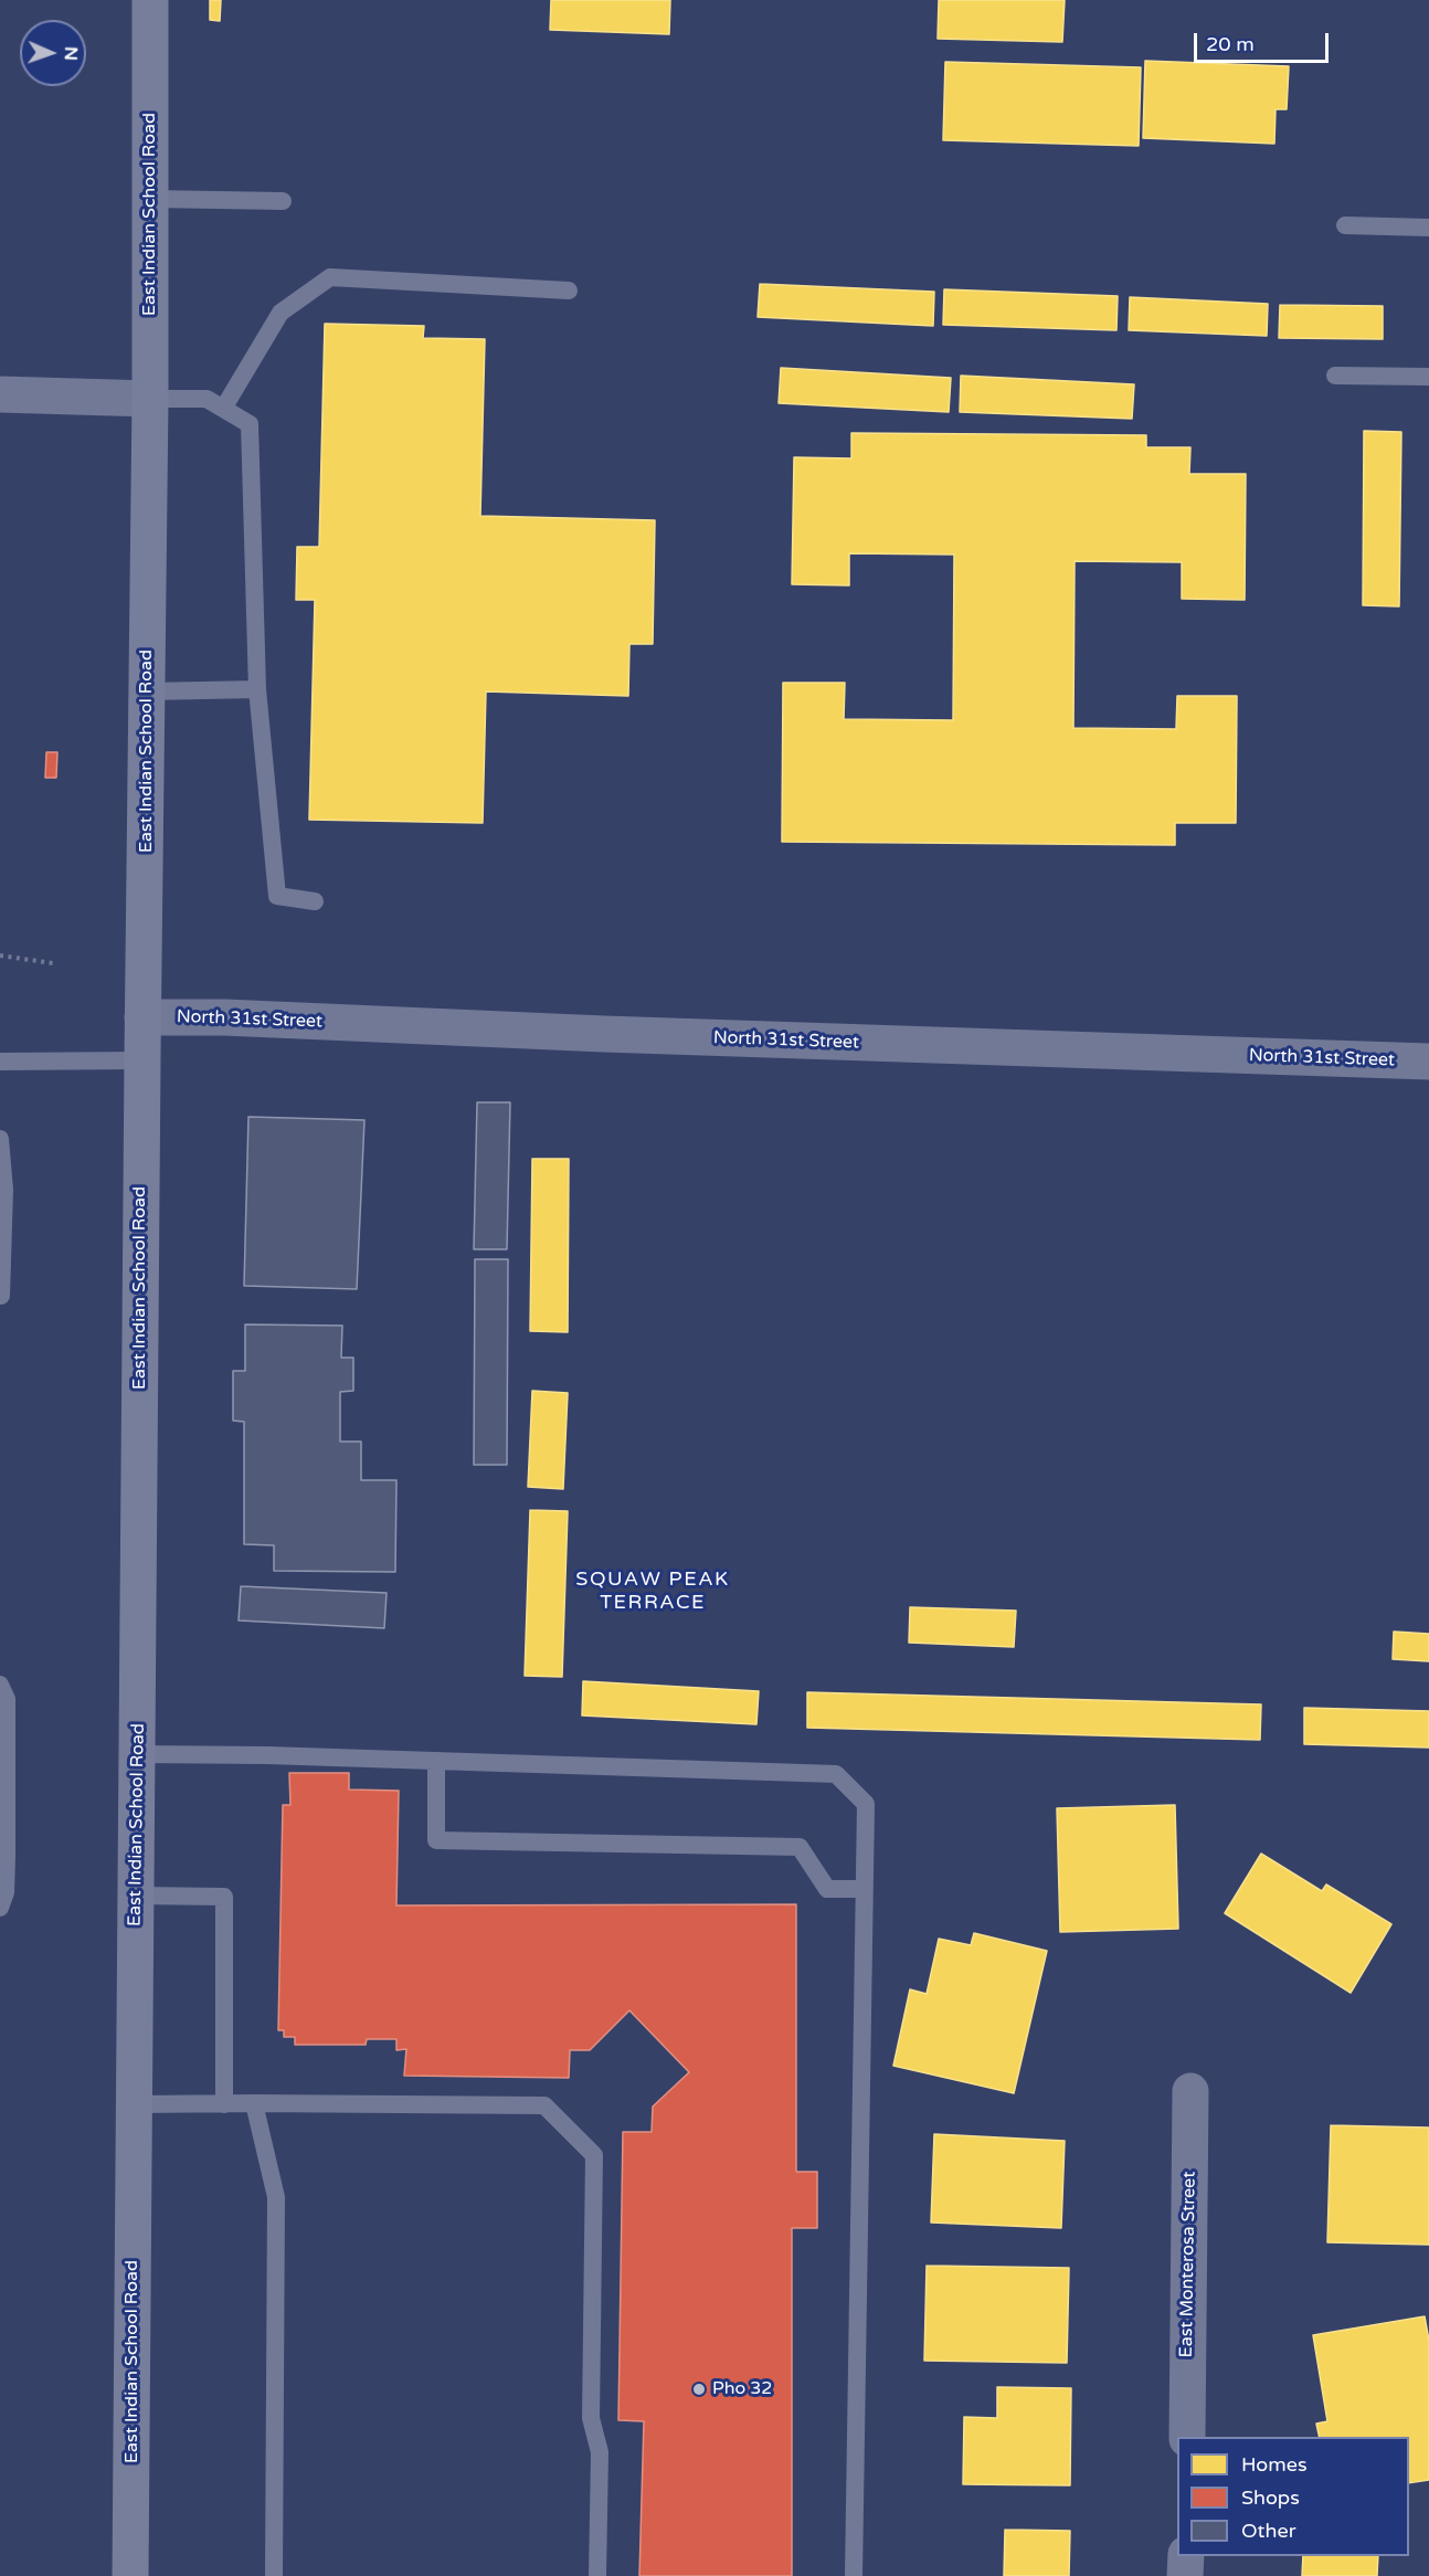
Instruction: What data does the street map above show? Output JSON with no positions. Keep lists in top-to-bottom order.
{
  "streets": {
    "main road": ["East Indian School Road"],
    "street": ["North 31st Street", "East Monterosa Street"]
  },
  "crossings": [
    ["East Indian School Road", "North 31st Street"]
  ],
  "districts": ["SQUAW PEAK TERRACE"],
  "places": ["Pho 32"],
  "legend": ["Homes", "Shops", "Other"],
  "scale_bar": "20 m",
  "north": "right"
}
